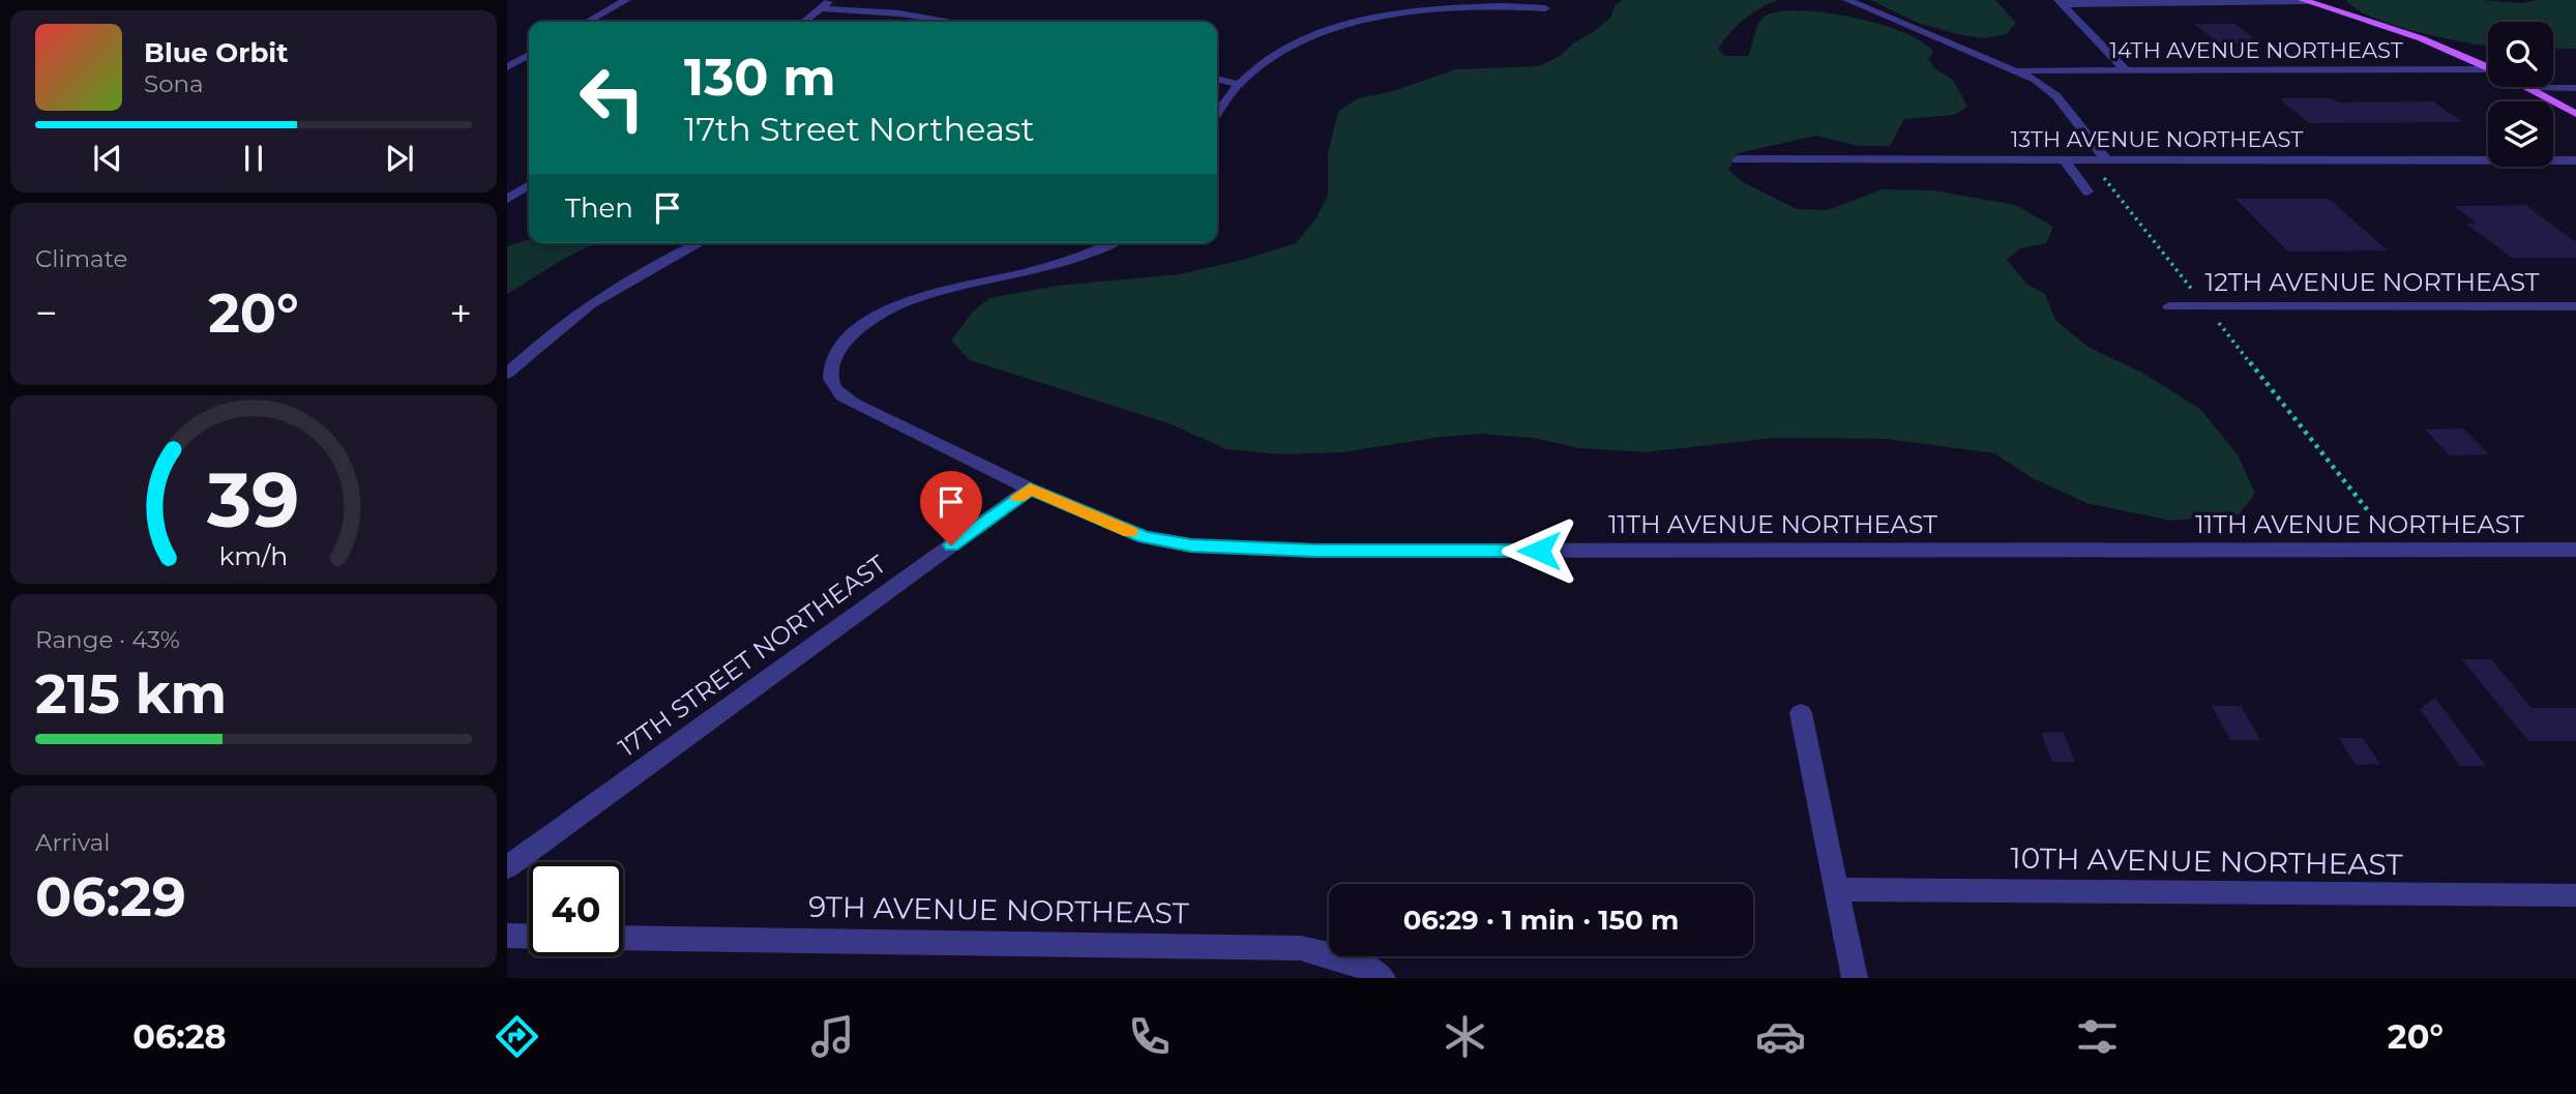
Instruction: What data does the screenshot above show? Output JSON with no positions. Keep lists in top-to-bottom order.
{
  "streets": {
    "street": [
      "14TH AVENUE NORTHEAST",
      "13TH AVENUE NORTHEAST",
      "12TH AVENUE NORTHEAST",
      "11TH AVENUE NORTHEAST",
      "17TH STREET NORTHEAST",
      "10TH AVENUE NORTHEAST",
      "9TH AVENUE NORTHEAST"
    ]
  },
  "crossings": [
    ["11TH AVENUE NORTHEAST", "17TH STREET NORTHEAST"]
  ],
  "page": {
    "turn": ["130 m", "17th Street Northeast"],
    "song": ["Blue Orbit", "Sona"],
    "then": "Then",
    "tile": [
      "Climate",
      ["Range · 43%", "215 km"],
      ["Arrival", "06:29"]
    ],
    "heat": ["−", "20°", "+"],
    "limit": "40",
    "trip": "06:29 · 1 min · 150 m",
    "tabs": ["06:28", "20°"],
    "gauge": ["39", "km/h"]
  }
}
